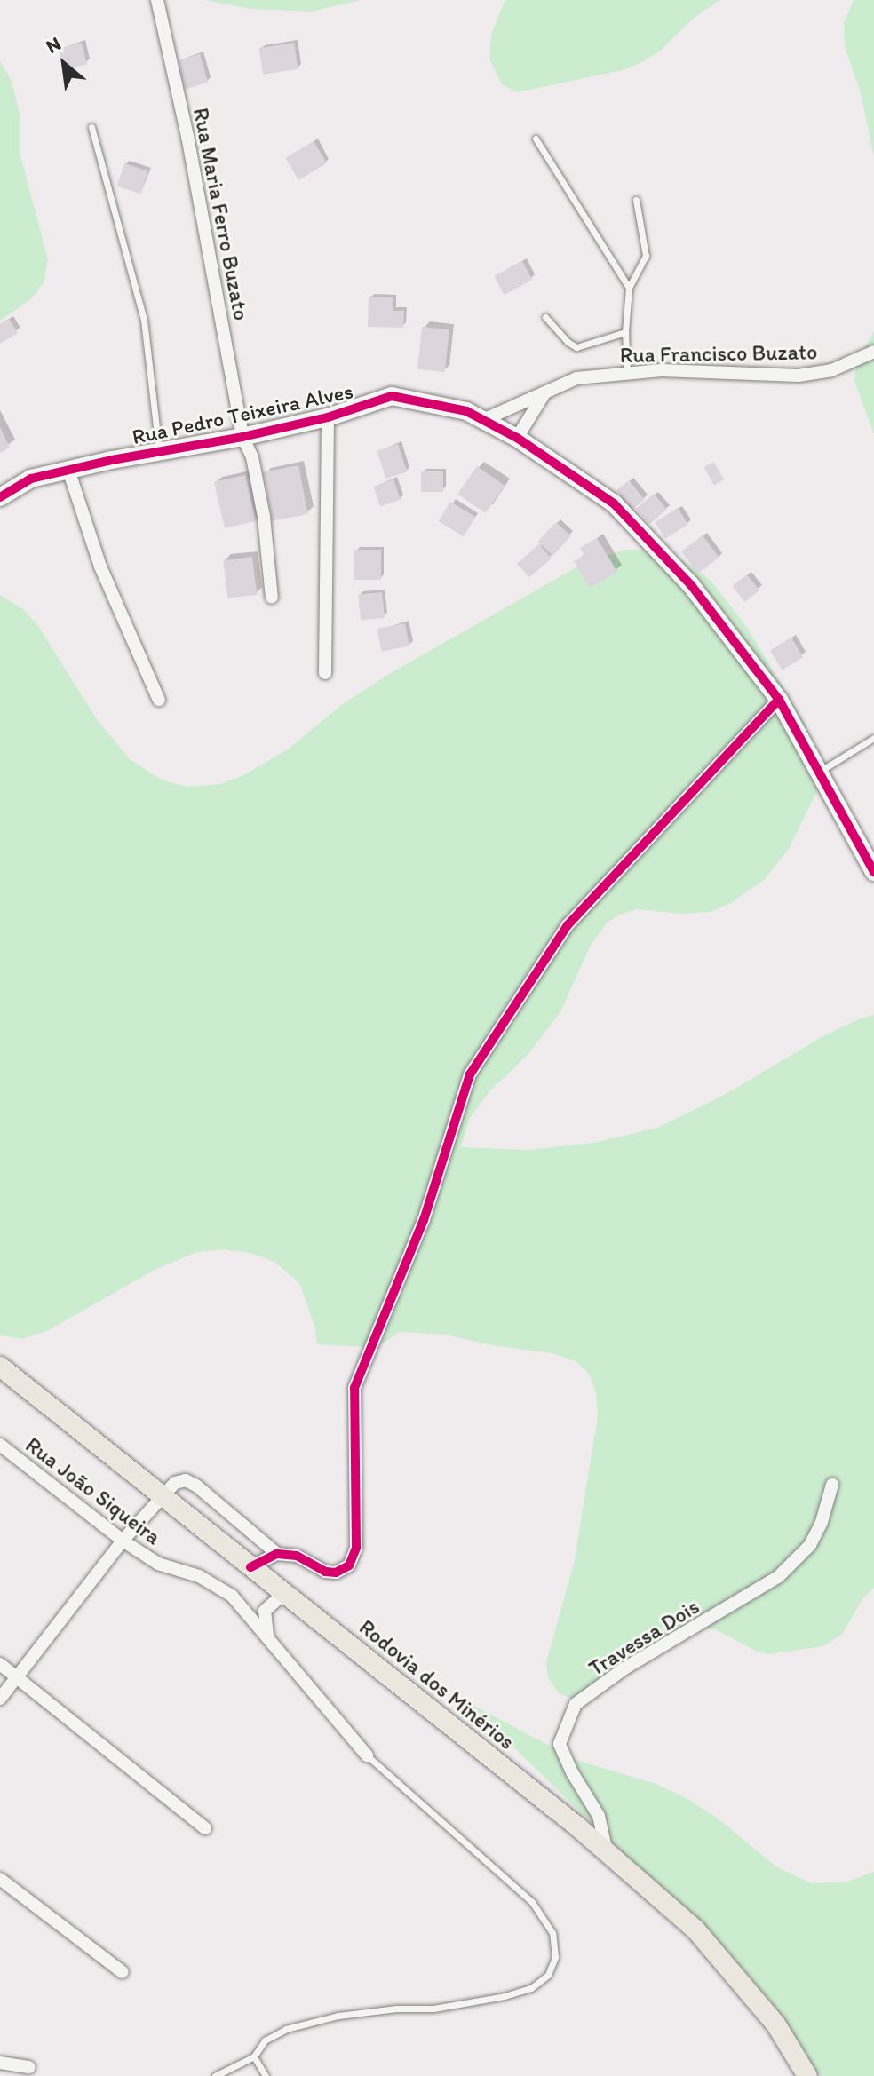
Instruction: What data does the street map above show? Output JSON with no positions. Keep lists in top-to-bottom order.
{
  "streets": {
    "main road": ["Rodovia dos Minérios"],
    "street": [
      "Rua Maria Ferro Buzato",
      "Rua Francisco Buzato",
      "Rua Pedro Teixeira Alves",
      "Rua João Siqueira",
      "Travessa Dois"
    ]
  },
  "crossings": [
    ["Rua Maria Ferro Buzato", "Rua Pedro Teixeira Alves"],
    ["Rua Francisco Buzato", "Rua Pedro Teixeira Alves"],
    ["Travessa Dois", "Rodovia dos Minérios"]
  ],
  "north": "top left"
}
